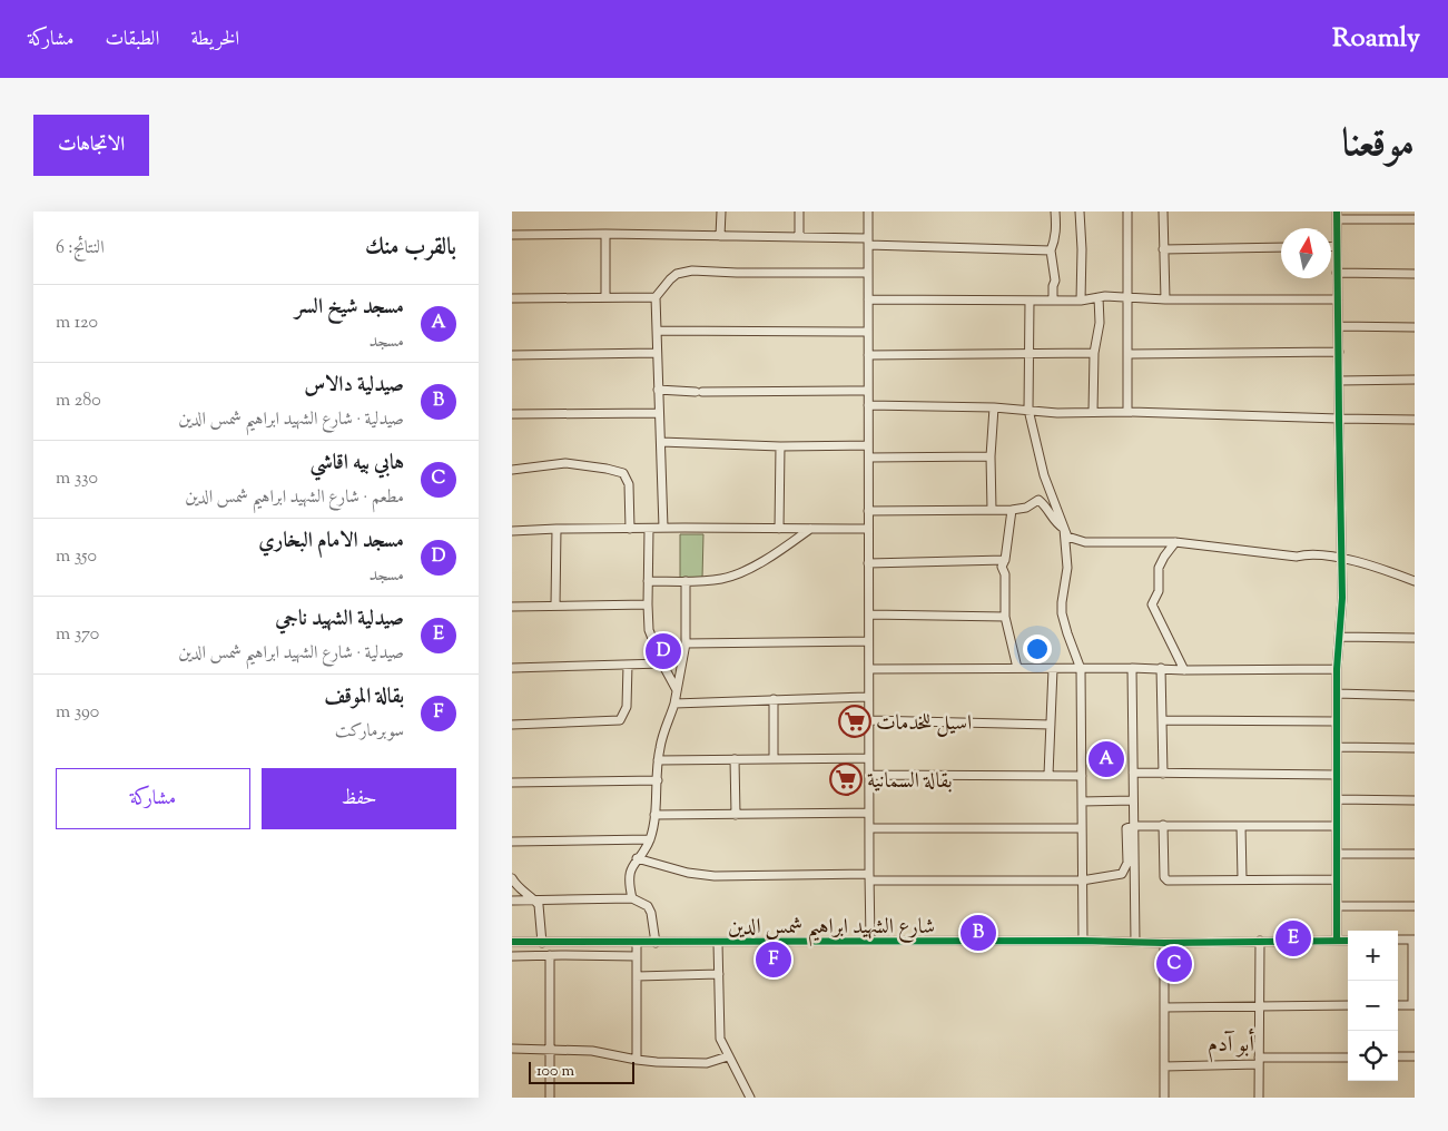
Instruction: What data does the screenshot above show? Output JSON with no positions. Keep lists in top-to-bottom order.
{
  "streets": {
    "street": ["شارع الشهيد ابراهيم شمس الدين"]
  },
  "districts": ["أبو آدم"],
  "places": {
    "supermarket": ["اسيل للخدمات", "بقالة السمانية"]
  },
  "scale_bar": "100 m",
  "north": "top",
  "page": {
    "header": "Roamly",
    "nav": ["الخريطة", "الطبقات", "مشاركة"],
    "title": "موقعنا",
    "buttons": [
      "الاتجاهات",
      ["حفظ", "مشاركة"]
    ],
    "heading": ["بالقرب منك", "النتائج: 6"],
    "list": [
      {
        "mark": "A",
        "name": "مسجد شيخ السر",
        "note": "مسجد",
        "value": "120 m"
      },
      {
        "mark": "B",
        "name": "صيدلية دالاس",
        "note": "صيدلية · شارع الشهيد ابراهيم شمس الدين",
        "value": "280 m"
      },
      {
        "mark": "C",
        "name": "هابي بيه اقاشي",
        "note": "مطعم · شارع الشهيد ابراهيم شمس الدين",
        "value": "330 m"
      },
      {
        "mark": "D",
        "name": "مسجد الامام البخاري",
        "note": "مسجد",
        "value": "350 m"
      },
      {
        "mark": "E",
        "name": "صيدلية الشهيد ناجي",
        "note": "صيدلية · شارع الشهيد ابراهيم شمس الدين",
        "value": "370 m"
      },
      {
        "mark": "F",
        "name": "بقالة الموقف",
        "note": "سوبرماركت",
        "value": "390 m"
      }
    ],
    "pins": [
      "D",
      "A",
      "B",
      "E",
      "F",
      "C"
    ],
    "map_buttons": ["+", "−"],
    "scale": "100 m"
  }
}
